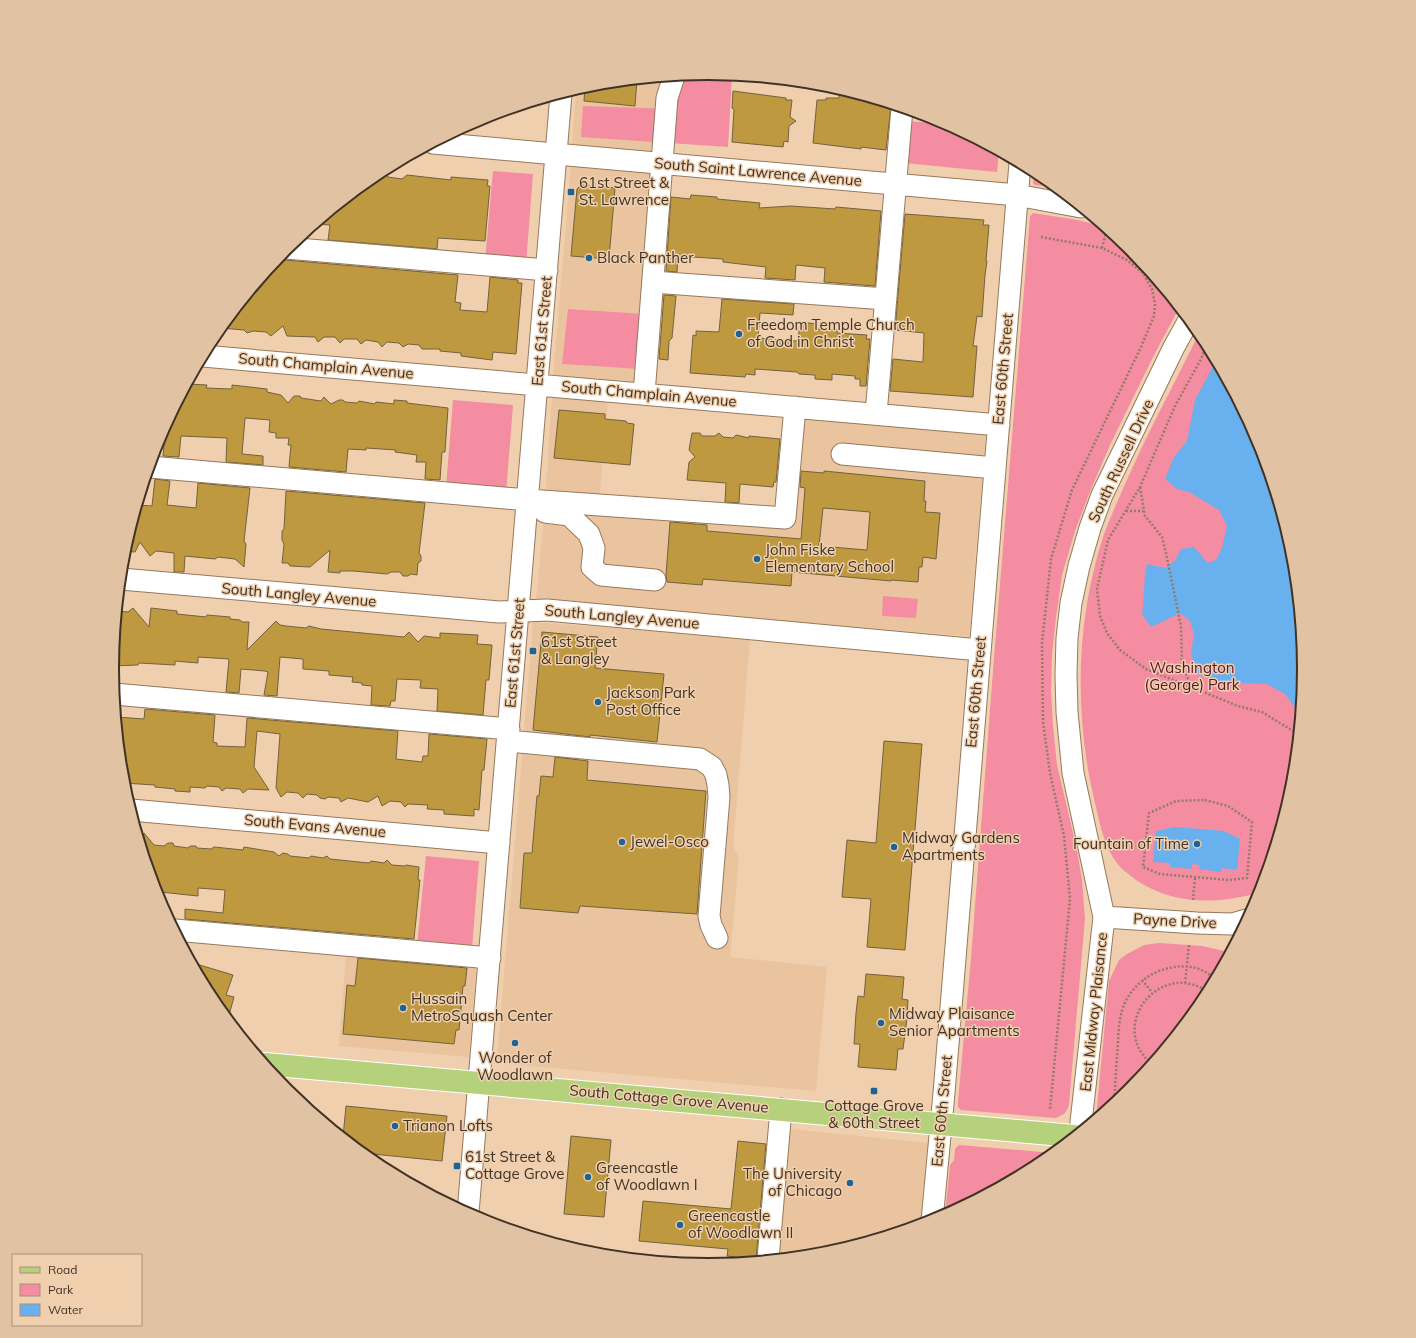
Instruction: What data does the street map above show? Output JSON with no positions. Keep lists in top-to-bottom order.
{
  "streets": {
    "main road": ["South Cottage Grove Avenue"],
    "street": [
      "South Saint Lawrence Avenue",
      "East 61st Street",
      "South Champlain Avenue",
      "East 60th Street",
      "South Russell Drive",
      "South Langley Avenue",
      "South Evans Avenue",
      "Payne Drive",
      "East Midway Plaisance"
    ]
  },
  "crossings": [
    ["South Saint Lawrence Avenue", "East 61st Street"],
    ["South Saint Lawrence Avenue", "East 60th Street"],
    ["East 61st Street", "South Champlain Avenue"],
    ["East 61st Street", "South Langley Avenue"],
    ["East 61st Street", "South Evans Avenue"],
    ["East 61st Street", "South Cottage Grove Avenue"],
    ["South Champlain Avenue", "East 60th Street"],
    ["East 60th Street", "South Langley Avenue"],
    ["East 60th Street", "South Cottage Grove Avenue"],
    ["South Russell Drive", "Payne Drive"],
    ["South Russell Drive", "East Midway Plaisance"],
    ["Payne Drive", "East Midway Plaisance"]
  ],
  "parks": ["Washington (George) Park"],
  "places": {
    "transit": [
      "61st Street & St. Lawrence",
      "61st Street & Langley",
      "Cottage Grove & 60th Street",
      "61st Street & Cottage Grove"
    ],
    "other": [
      "Black Panther",
      "Freedom Temple Church of God in Christ",
      "John Fiske Elementary School",
      "Jackson Park Post Office",
      "Jewel-Osco",
      "Fountain of Time",
      "Midway Gardens Apartments",
      "Hussain MetroSquash Center",
      "Midway Plaisance Senior Apartments",
      "Wonder of Woodlawn",
      "Trianon Lofts",
      "Greencastle of Woodlawn I",
      "The University of Chicago",
      "Greencastle of Woodlawn II"
    ]
  },
  "legend": ["Road", "Park", "Water"]
}
